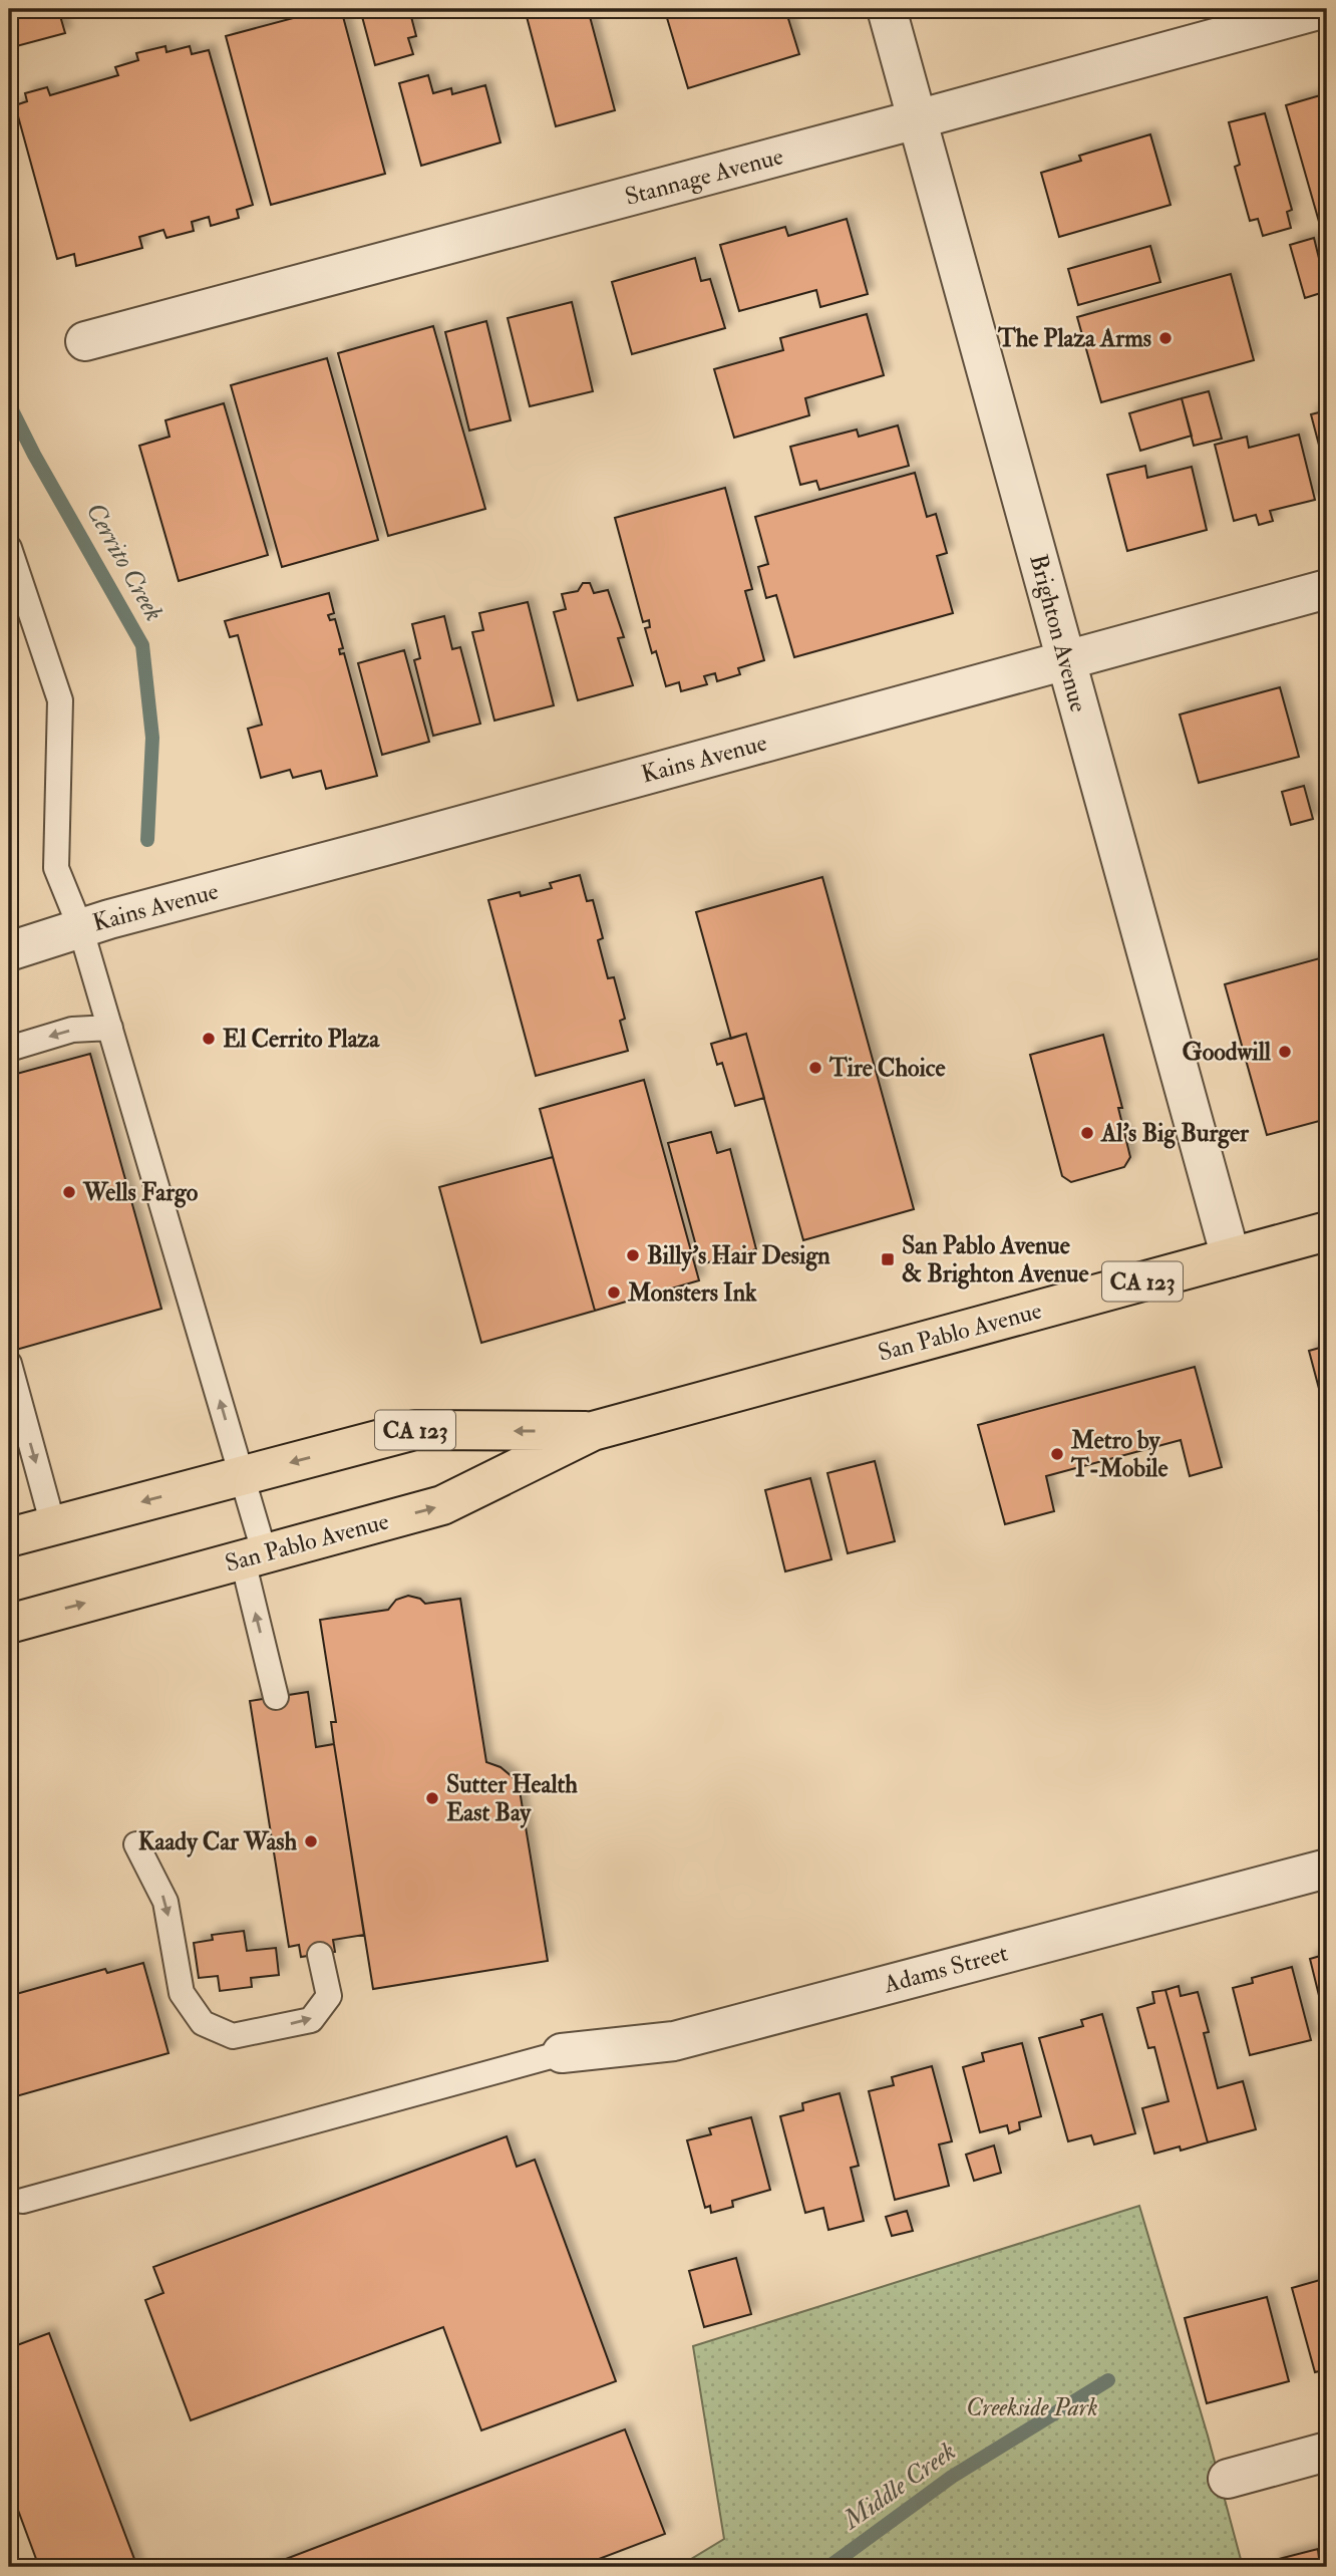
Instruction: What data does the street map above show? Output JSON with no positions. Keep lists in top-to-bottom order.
{
  "streets": {
    "main road": ["CA 123", "San Pablo Avenue"],
    "street": [
      "Stannage Avenue",
      "Brighton Avenue",
      "Kains Avenue",
      "Adams Street"
    ]
  },
  "crossings": [
    ["Stannage Avenue", "Brighton Avenue"],
    ["Brighton Avenue", "Kains Avenue"],
    ["Brighton Avenue", "San Pablo Avenue"]
  ],
  "water": ["Cerrito Creek", "Middle Creek"],
  "parks": ["Creekside Park"],
  "places": {
    "other": [
      "The Plaza Arms",
      "El Cerrito Plaza",
      "Goodwill",
      "Tire Choice",
      "Al's Big Burger",
      "Wells Fargo",
      "Billy's Hair Design",
      "Monsters Ink",
      "Metro by T-Mobile",
      "Sutter Health East Bay",
      "Kaady Car Wash"
    ],
    "transit": ["San Pablo Avenue & Brighton Avenue"]
  }
}
